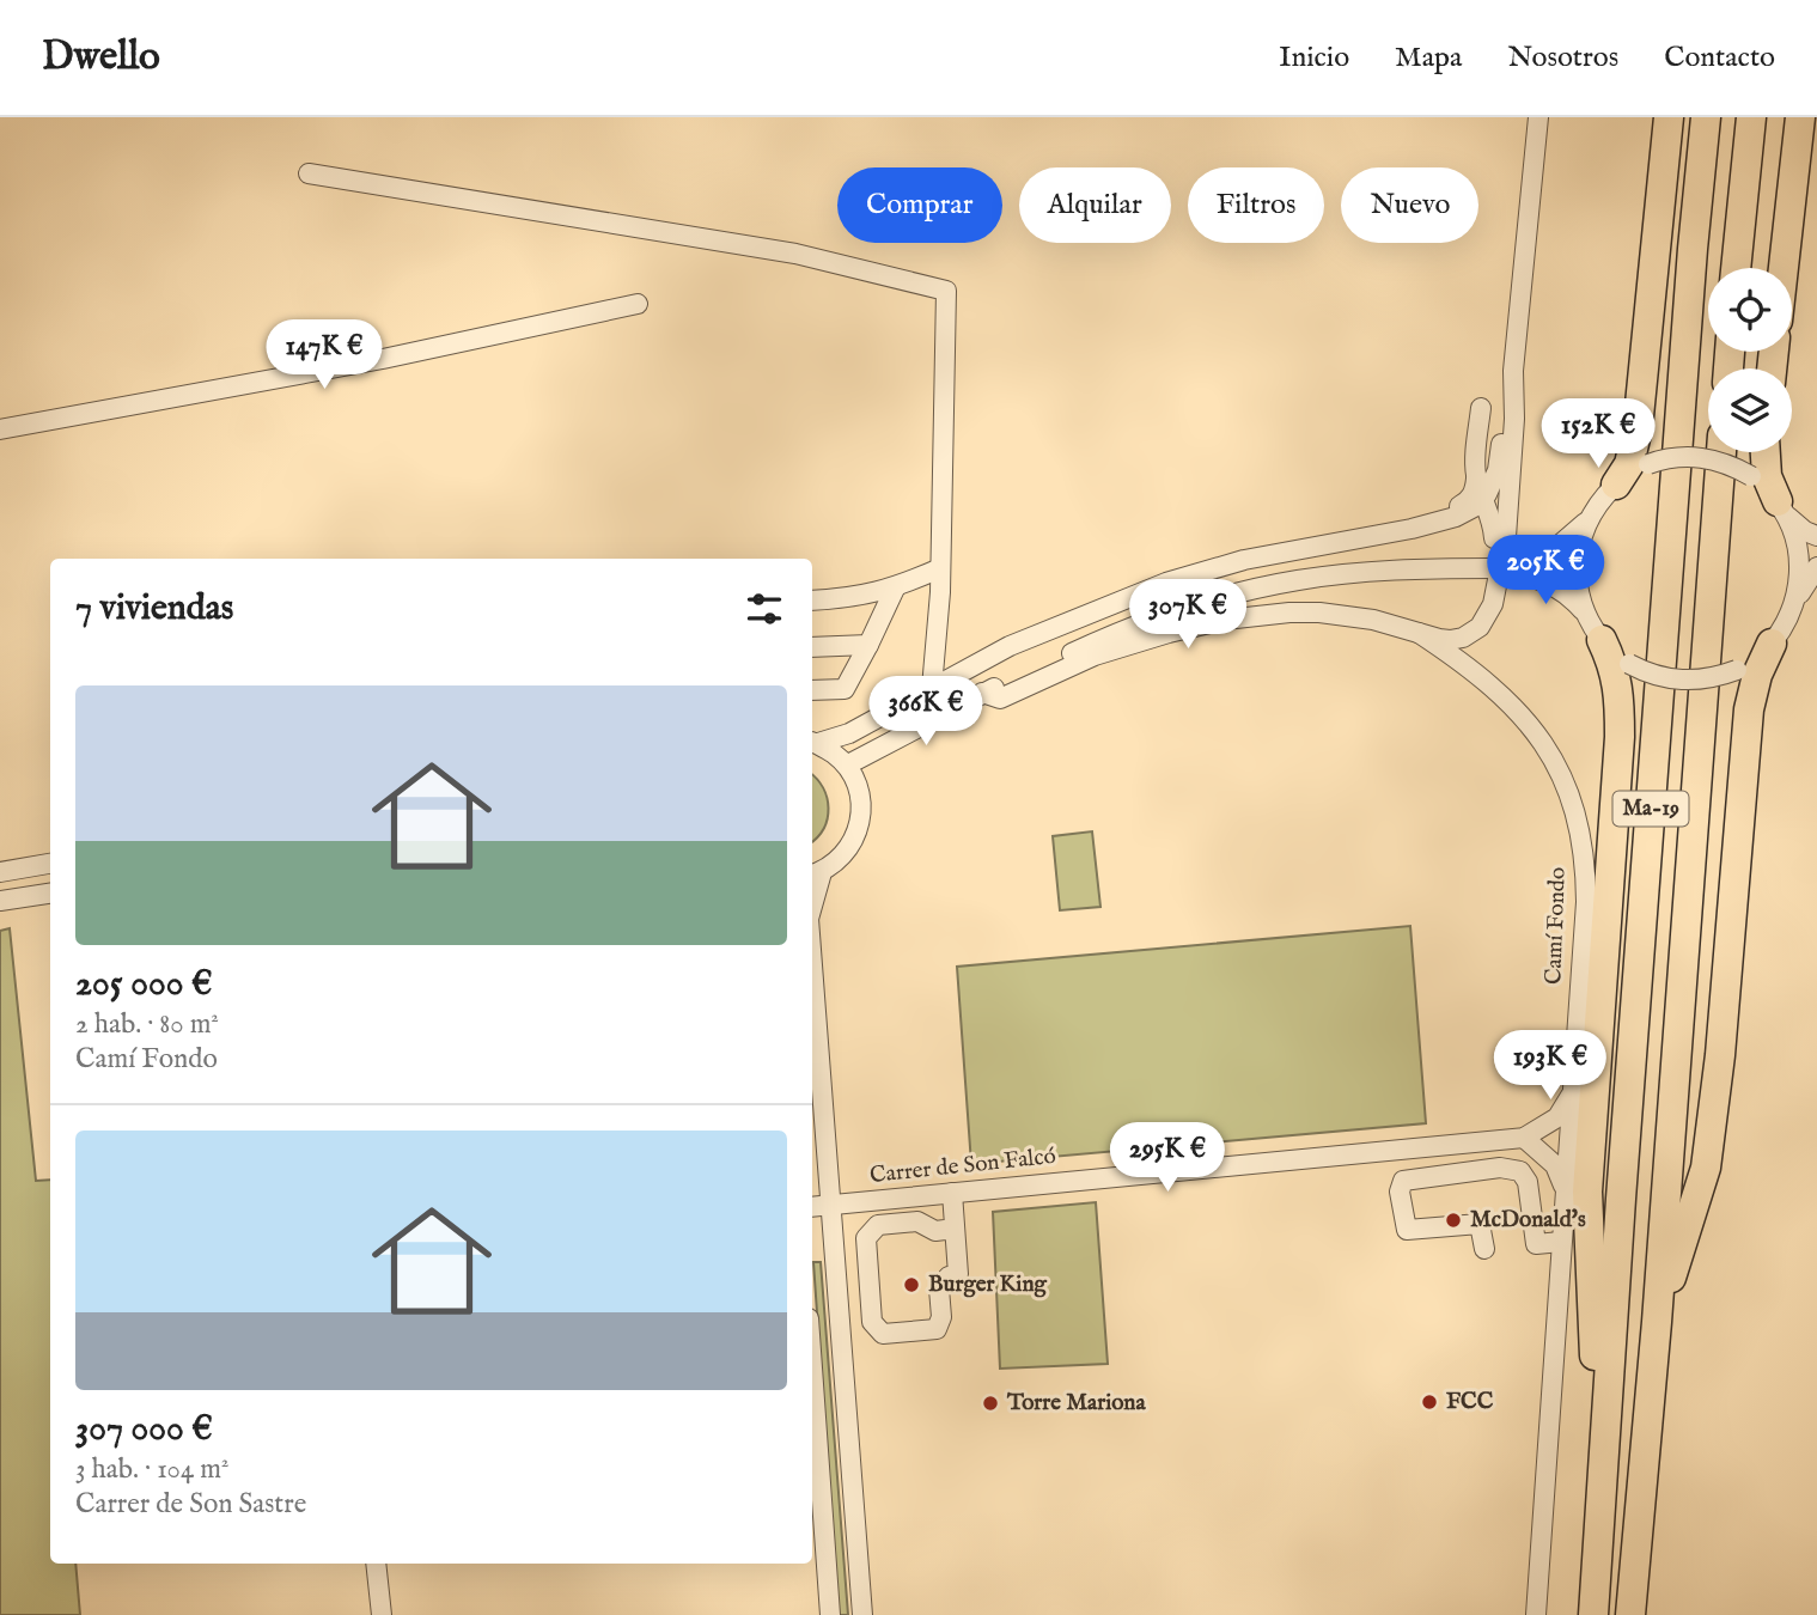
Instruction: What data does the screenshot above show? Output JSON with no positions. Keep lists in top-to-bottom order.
{
  "streets": {
    "highway": ["Ma-19"],
    "street": ["Camí Fondo", "Carrer de Son Falcó"]
  },
  "places": [
    "McDonald's",
    "Burger King",
    "FCC",
    "Torre Mariona"
  ],
  "page": {
    "header": "Dwello",
    "nav": [
      "Inicio",
      "Mapa",
      "Nosotros",
      "Contacto"
    ],
    "chip": [
      "Comprar",
      "Alquilar",
      "Filtros",
      "Nuevo"
    ],
    "price": [
      "147K €",
      "152K €",
      "205K €",
      "307K €",
      "366K €",
      "193K €",
      "295K €"
    ],
    "heading": "7 viviendas",
    "list": [
      {
        "name": "205 000 €",
        "note": "2 hab. · 80 m² · Camí Fondo"
      },
      {
        "name": "307 000 €",
        "note": "3 hab. · 104 m² · Carrer de Son Sastre"
      }
    ]
  }
}
